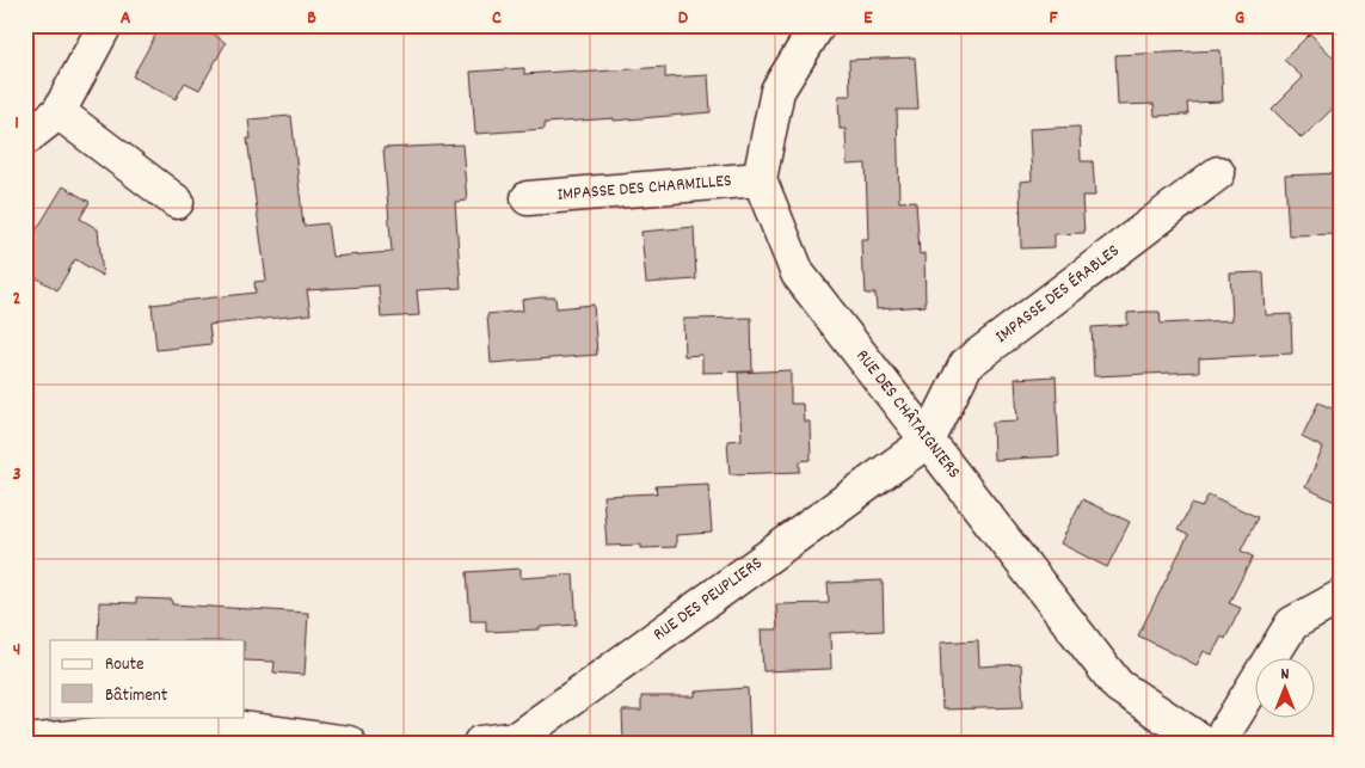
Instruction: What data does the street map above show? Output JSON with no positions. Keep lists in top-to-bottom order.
{
  "streets": {
    "street": [
      "IMPASSE DES CHARMILLES",
      "IMPASSE DES ÉRABLES",
      "RUE DES CHÂTAIGNIERS",
      "RUE DES PEUPLIERS"
    ]
  },
  "crossings": [
    ["IMPASSE DES CHARMILLES", "RUE DES CHÂTAIGNIERS"],
    ["IMPASSE DES ÉRABLES", "RUE DES CHÂTAIGNIERS"],
    ["IMPASSE DES ÉRABLES", "RUE DES PEUPLIERS"],
    ["RUE DES CHÂTAIGNIERS", "RUE DES PEUPLIERS"]
  ],
  "legend": ["Route", "Bâtiment"],
  "north": "top",
  "grid": {
    "columns": [
      "A",
      "B",
      "C",
      "D",
      "E",
      "F",
      "G"
    ],
    "rows": [
      "1",
      "2",
      "3",
      "4"
    ]
  }
}
